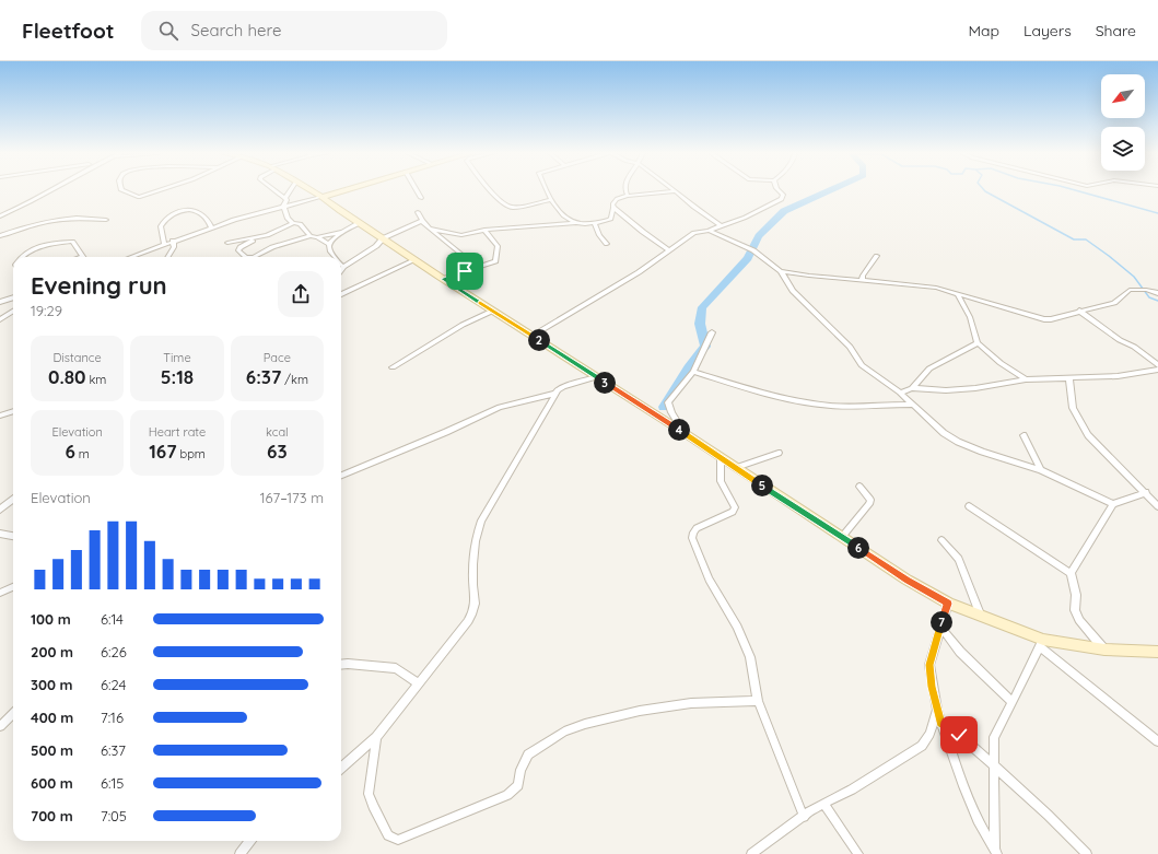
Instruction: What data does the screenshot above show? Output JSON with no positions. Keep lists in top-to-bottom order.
{
  "north": "bottom left",
  "page": {
    "header": "Fleetfoot",
    "search": "Search here",
    "nav": ["Map", "Layers", "Share"],
    "heading": ["Evening run", "19:29"],
    "pins": [
      "2",
      "3",
      "4",
      "5",
      "6",
      "7"
    ],
    "stats": [
      ["Distance", "0.80 km"],
      ["Time", "5:18"],
      ["Pace", "6:37 /km"],
      ["Elevation", "6 m"],
      ["Heart rate", "167 bpm"],
      ["kcal", "63"]
    ],
    "chart": ["Elevation", "167–173 m"],
    "list": [
      {
        "name": "100 m",
        "note": "6:14"
      },
      {
        "name": "200 m",
        "note": "6:26"
      },
      {
        "name": "300 m",
        "note": "6:24"
      },
      {
        "name": "400 m",
        "note": "7:16"
      },
      {
        "name": "500 m",
        "note": "6:37"
      },
      {
        "name": "600 m",
        "note": "6:15"
      },
      {
        "name": "700 m",
        "note": "7:05"
      }
    ]
  }
}
